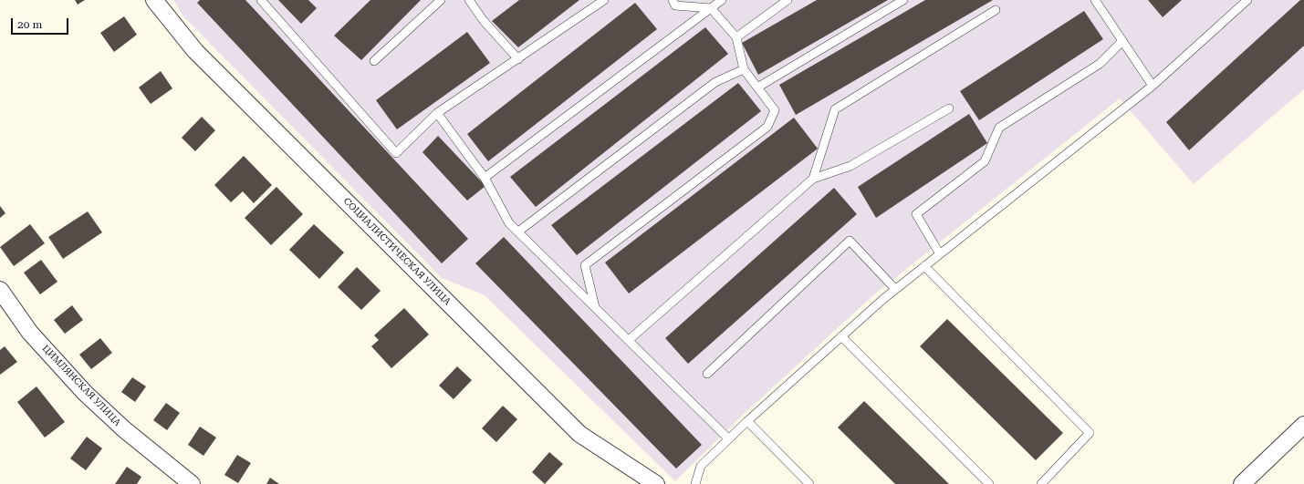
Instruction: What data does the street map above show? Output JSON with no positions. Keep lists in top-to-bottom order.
{
  "streets": {
    "street": ["СОЦИАЛИСТИЧЕСКАЯ УЛИЦА", "ЦИМЛЯНСКАЯ УЛИЦА"]
  },
  "scale_bar": "20 m"
}
